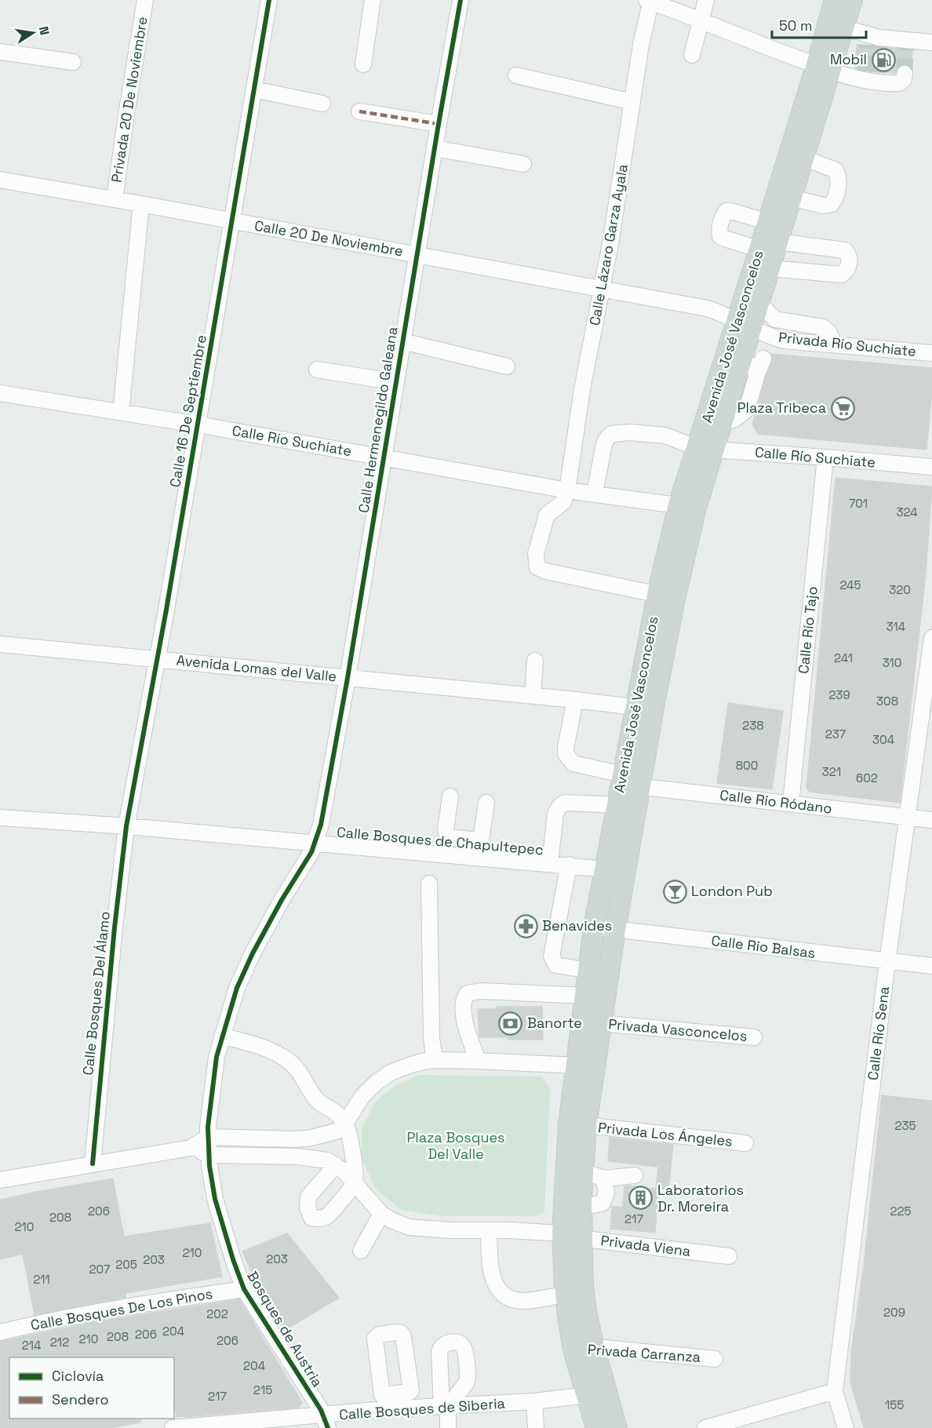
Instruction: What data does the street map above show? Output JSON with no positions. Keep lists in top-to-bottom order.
{
  "streets": {
    "main road": ["Avenida José Vasconcelos"],
    "street": [
      "Privada 20 De Noviembre",
      "Calle 20 De Noviembre",
      "Calle Lázaro Garza Ayala",
      "Privada Río Suchiate",
      "Calle 16 De Septiembre",
      "Calle Hermenegildo Galeana",
      "Calle Río Suchiate",
      "Calle Río Tajo",
      "Avenida Lomas del Valle",
      "Calle Río Ródano",
      "Calle Bosques de Chapultepec",
      "Calle Río Balsas",
      "Calle Bosques Del Álamo",
      "Privada Vasconcelos",
      "Calle Río Sena",
      "Privada Los Ángeles",
      "Privada Viena",
      "Calle Bosques De Los Pinos",
      "Bosques de Austria",
      "Privada Carranza",
      "Calle Bosques de Siberia"
    ]
  },
  "crossings": [
    ["Privada 20 De Noviembre", "Calle 20 De Noviembre"],
    ["Calle 20 De Noviembre", "Calle Lázaro Garza Ayala"],
    ["Calle 20 De Noviembre", "Avenida José Vasconcelos"],
    ["Calle 20 De Noviembre", "Privada Río Suchiate"],
    ["Calle 20 De Noviembre", "Calle 16 De Septiembre"],
    ["Calle 20 De Noviembre", "Calle Hermenegildo Galeana"],
    ["Calle Lázaro Garza Ayala", "Calle Río Suchiate"],
    ["Avenida José Vasconcelos", "Privada Río Suchiate"],
    ["Avenida José Vasconcelos", "Calle Río Suchiate"],
    ["Avenida José Vasconcelos", "Avenida Lomas del Valle"],
    ["Avenida José Vasconcelos", "Calle Río Ródano"],
    ["Avenida José Vasconcelos", "Calle Bosques de Chapultepec"],
    ["Avenida José Vasconcelos", "Calle Río Balsas"],
    ["Avenida José Vasconcelos", "Privada Vasconcelos"],
    ["Avenida José Vasconcelos", "Privada Los Ángeles"],
    ["Avenida José Vasconcelos", "Privada Viena"],
    ["Avenida José Vasconcelos", "Privada Carranza"],
    ["Avenida José Vasconcelos", "Calle Bosques de Siberia"],
    ["Calle 16 De Septiembre", "Calle Río Suchiate"],
    ["Calle 16 De Septiembre", "Avenida Lomas del Valle"],
    ["Calle 16 De Septiembre", "Calle Bosques de Chapultepec"],
    ["Calle 16 De Septiembre", "Calle Bosques Del Álamo"],
    ["Calle Hermenegildo Galeana", "Calle Río Suchiate"],
    ["Calle Hermenegildo Galeana", "Avenida Lomas del Valle"],
    ["Calle Hermenegildo Galeana", "Calle Bosques de Chapultepec"],
    ["Calle Hermenegildo Galeana", "Bosques de Austria"],
    ["Calle Río Suchiate", "Calle Río Tajo"],
    ["Calle Río Tajo", "Calle Río Ródano"],
    ["Avenida Lomas del Valle", "Calle Río Ródano"],
    ["Calle Río Ródano", "Calle Río Sena"],
    ["Calle Bosques de Chapultepec", "Calle Bosques Del Álamo"],
    ["Calle Bosques de Chapultepec", "Bosques de Austria"],
    ["Calle Río Balsas", "Calle Río Sena"],
    ["Calle Bosques De Los Pinos", "Bosques de Austria"],
    ["Bosques de Austria", "Calle Bosques de Siberia"]
  ],
  "parks": ["Plaza Bosques Del Valle"],
  "places": {
    "fuel station": ["Mobil"],
    "supermarket": ["Plaza Tribeca"],
    "bar": ["London Pub"],
    "pharmacy": ["Benavides"],
    "bank": ["Banorte"],
    "building": ["Laboratorios Dr. Moreira"]
  },
  "house_numbers": [
    "701",
    "324",
    "245",
    "320",
    "314",
    "241",
    "310",
    "239",
    "308",
    "238",
    "237",
    "304",
    "800",
    "321",
    "602",
    "235",
    "206",
    "225",
    "208",
    "217",
    "210",
    "210",
    "203",
    "203",
    "205",
    "207",
    "211",
    "209",
    "202",
    "204",
    "206",
    "208",
    "210",
    "206",
    "212",
    "214",
    "204",
    "215",
    "217",
    "155"
  ],
  "legend": ["Ciclovía", "Sendero"],
  "scale_bar": "50 m",
  "north": "right"
}
